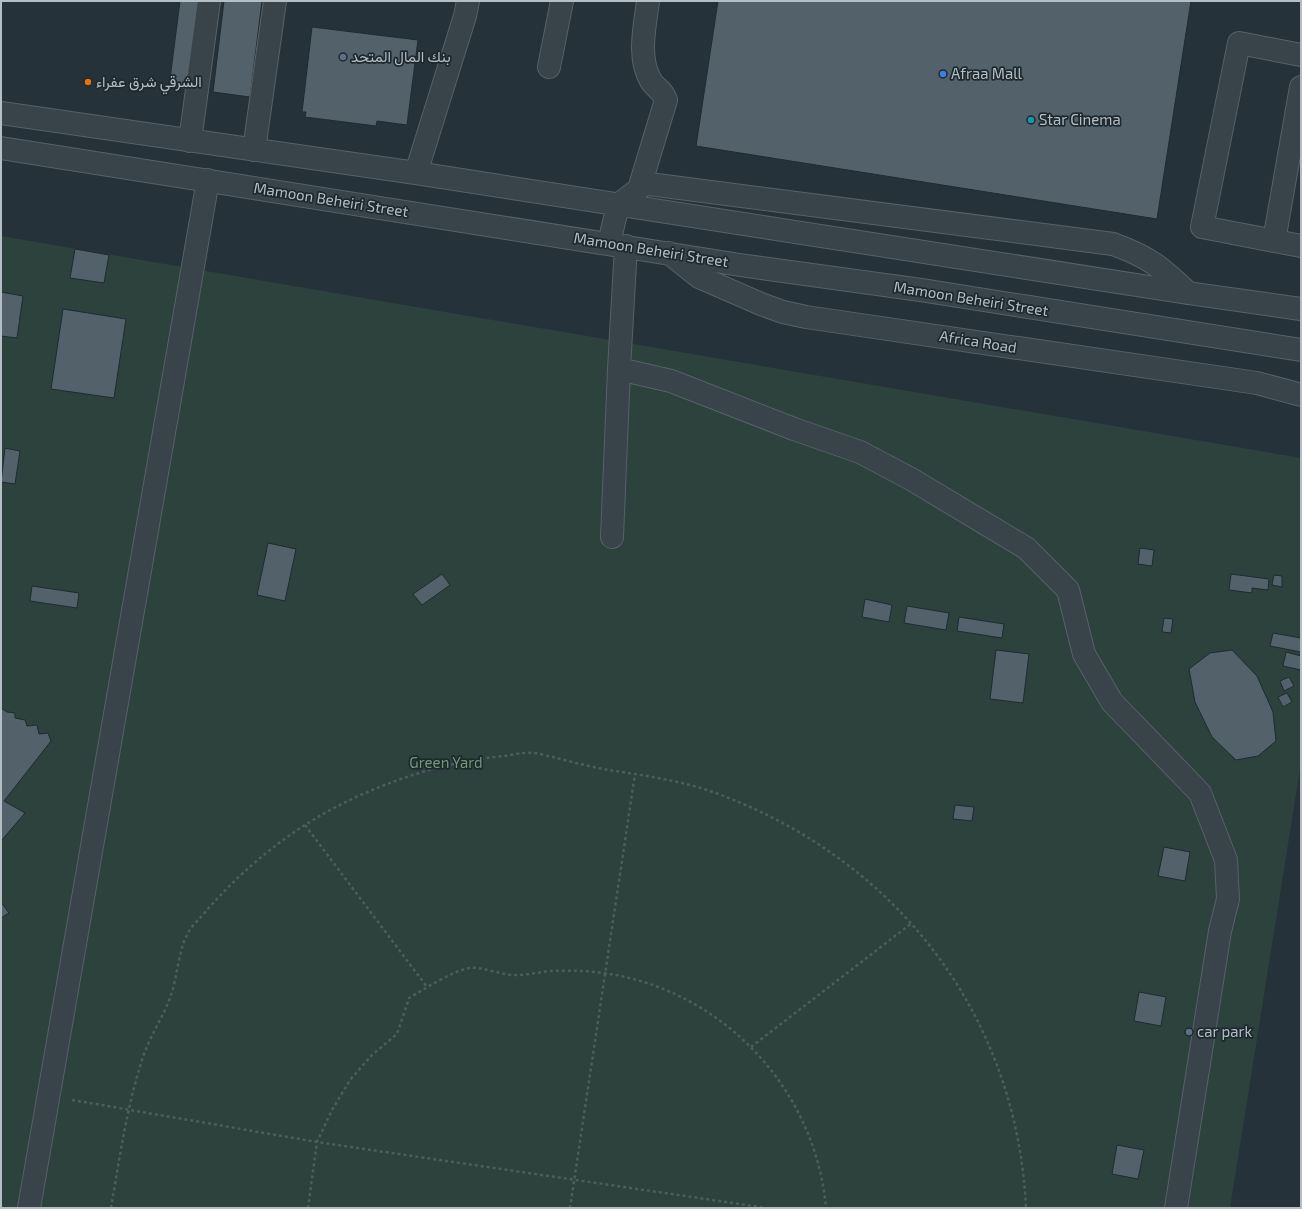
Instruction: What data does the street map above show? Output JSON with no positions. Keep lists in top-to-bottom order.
{
  "streets": {
    "street": ["Mamoon Beheiri Street", "Africa Road"]
  },
  "crossings": [
    ["Mamoon Beheiri Street", "Africa Road"]
  ],
  "parks": ["Green Yard"],
  "places": [
    "بنك المال المتحد",
    "Afraa Mall",
    "الشرقي شرق عفراء",
    "Star Cinema",
    "car park"
  ]
}
